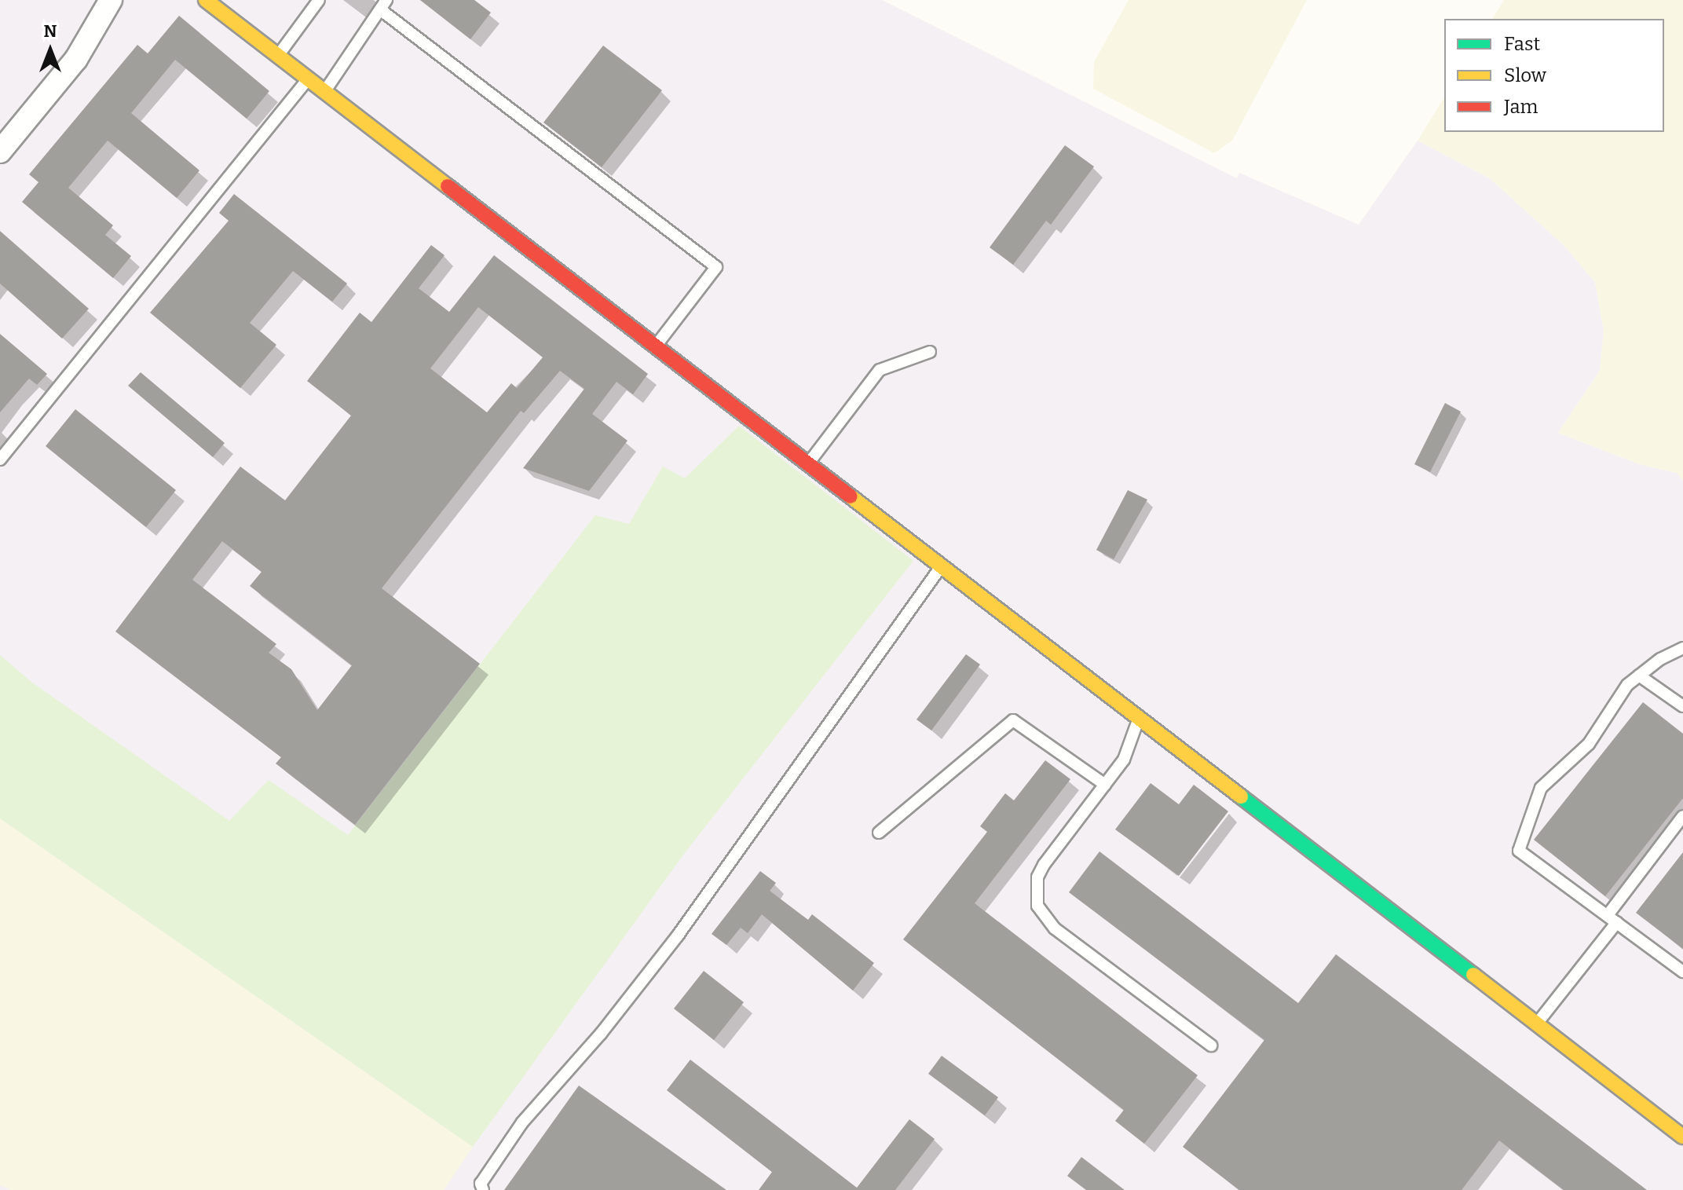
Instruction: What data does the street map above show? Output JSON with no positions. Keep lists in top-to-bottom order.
{
  "legend": ["Fast", "Slow", "Jam"],
  "north": "top"
}
